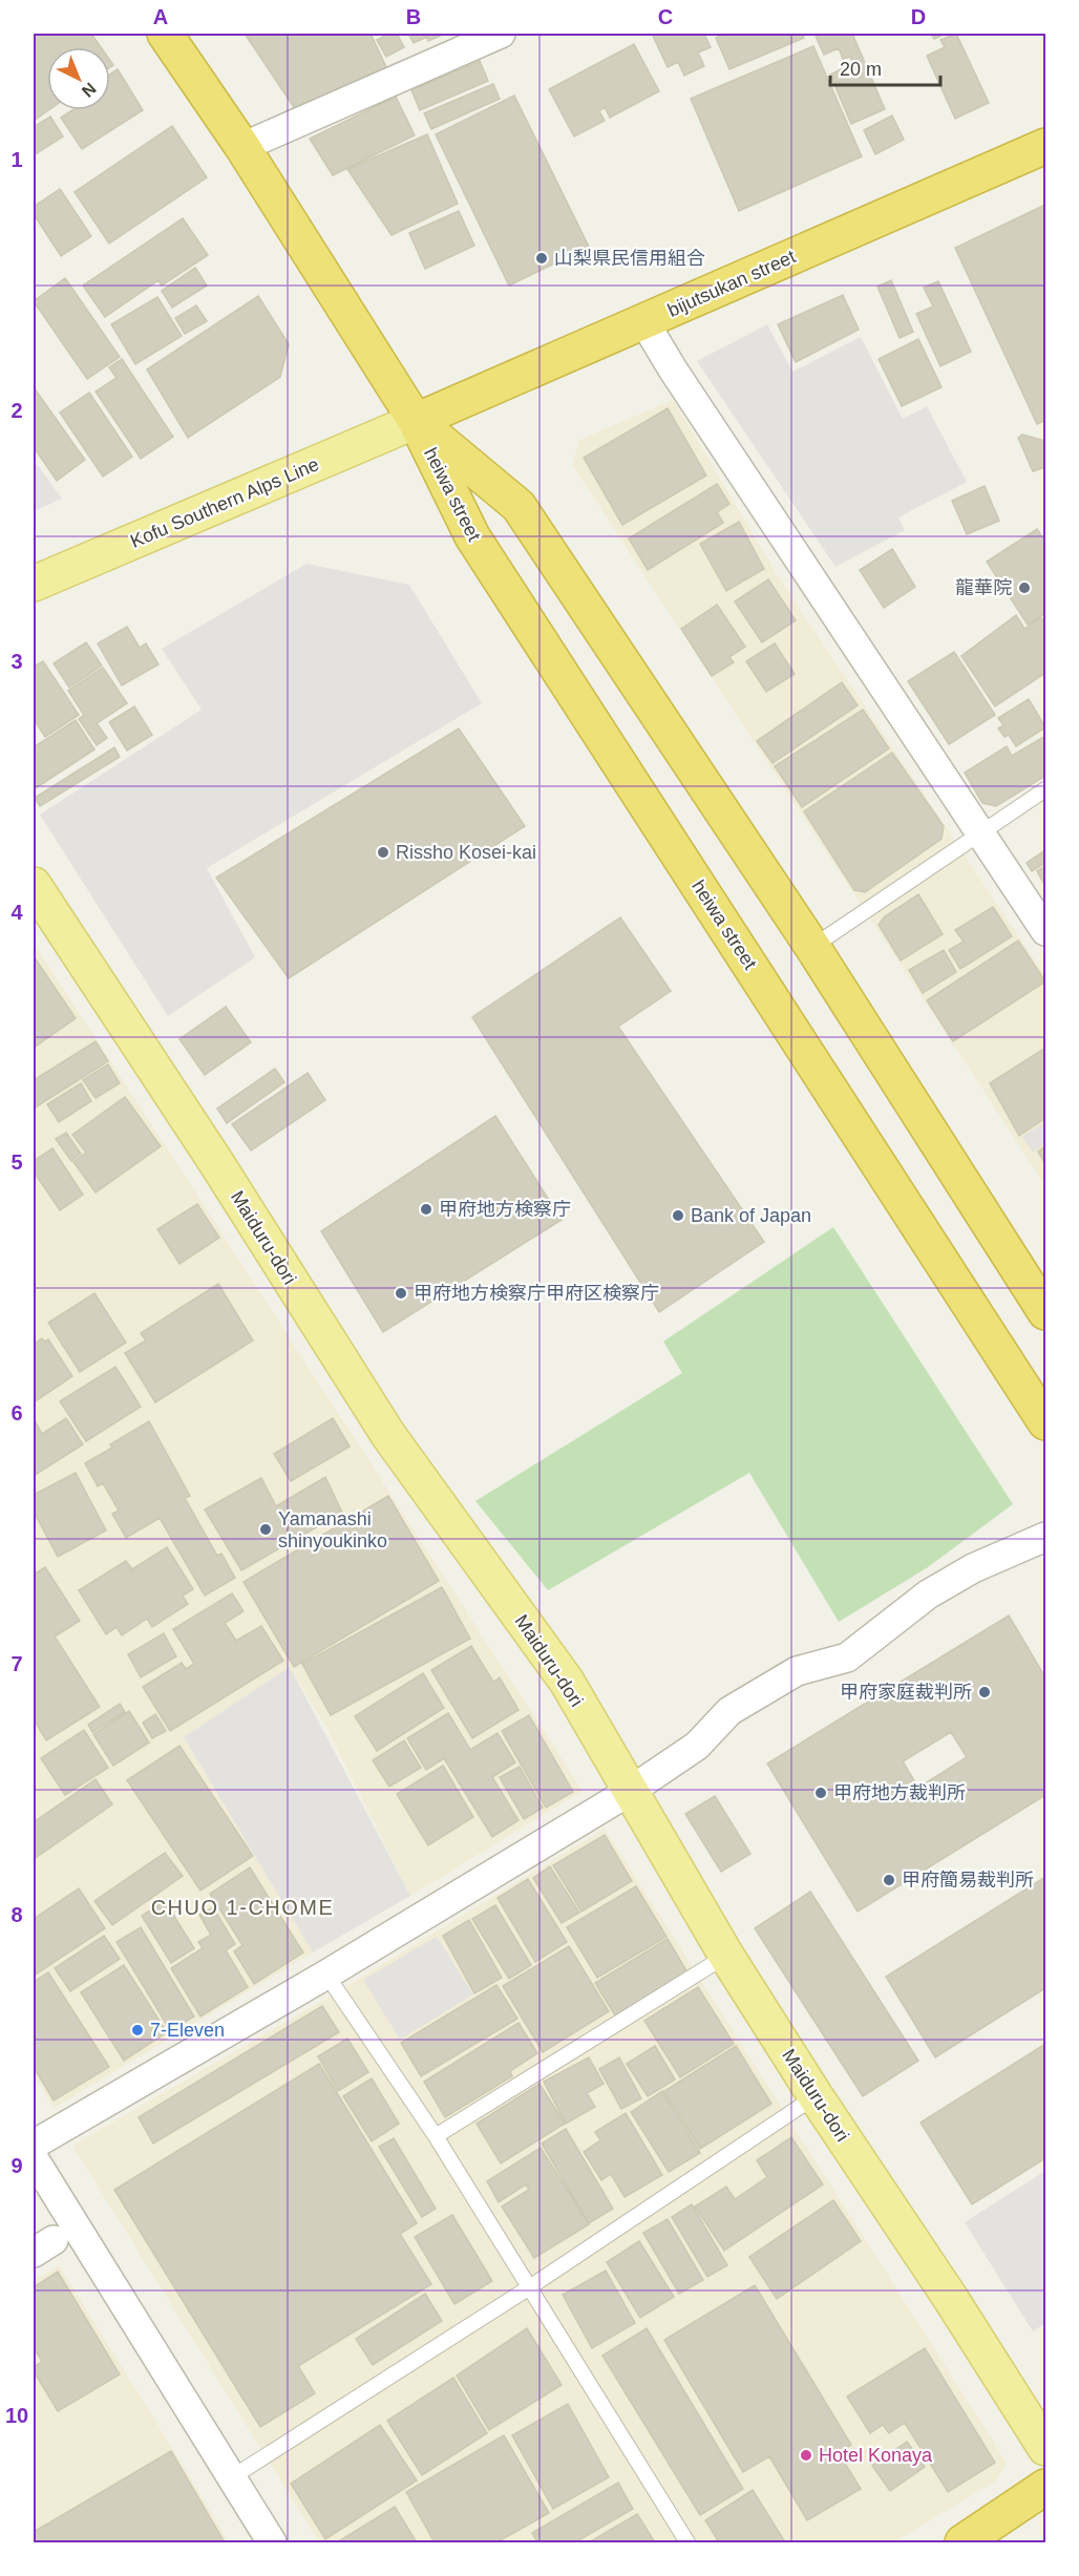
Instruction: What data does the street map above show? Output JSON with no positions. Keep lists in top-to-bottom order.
{
  "streets": {
    "highway": ["bijutsukan street", "heiwa street"],
    "main road": ["Kofu Southern Alps Line", "Maiduru-dori"]
  },
  "crossings": [
    ["bijutsukan street", "heiwa street"],
    ["bijutsukan street", "Kofu Southern Alps Line"],
    ["heiwa street", "Kofu Southern Alps Line"]
  ],
  "districts": ["CHUO 1-CHOME"],
  "places": [
    "山梨県民信用組合",
    "龍華院",
    "Rissho Kosei-kai",
    "甲府地方検察庁",
    "Bank of Japan",
    "甲府地方検察庁甲府区検察庁",
    "Yamanashi shinyoukinko",
    "甲府家庭裁判所",
    "甲府地方裁判所",
    "甲府簡易裁判所",
    "7-Eleven",
    "Hotel Konaya"
  ],
  "scale_bar": "20 m",
  "north": "bottom right",
  "grid": {
    "columns": [
      "A",
      "B",
      "C",
      "D"
    ],
    "rows": [
      "1",
      "2",
      "3",
      "4",
      "5",
      "6",
      "7",
      "8",
      "9",
      "10"
    ]
  }
}
